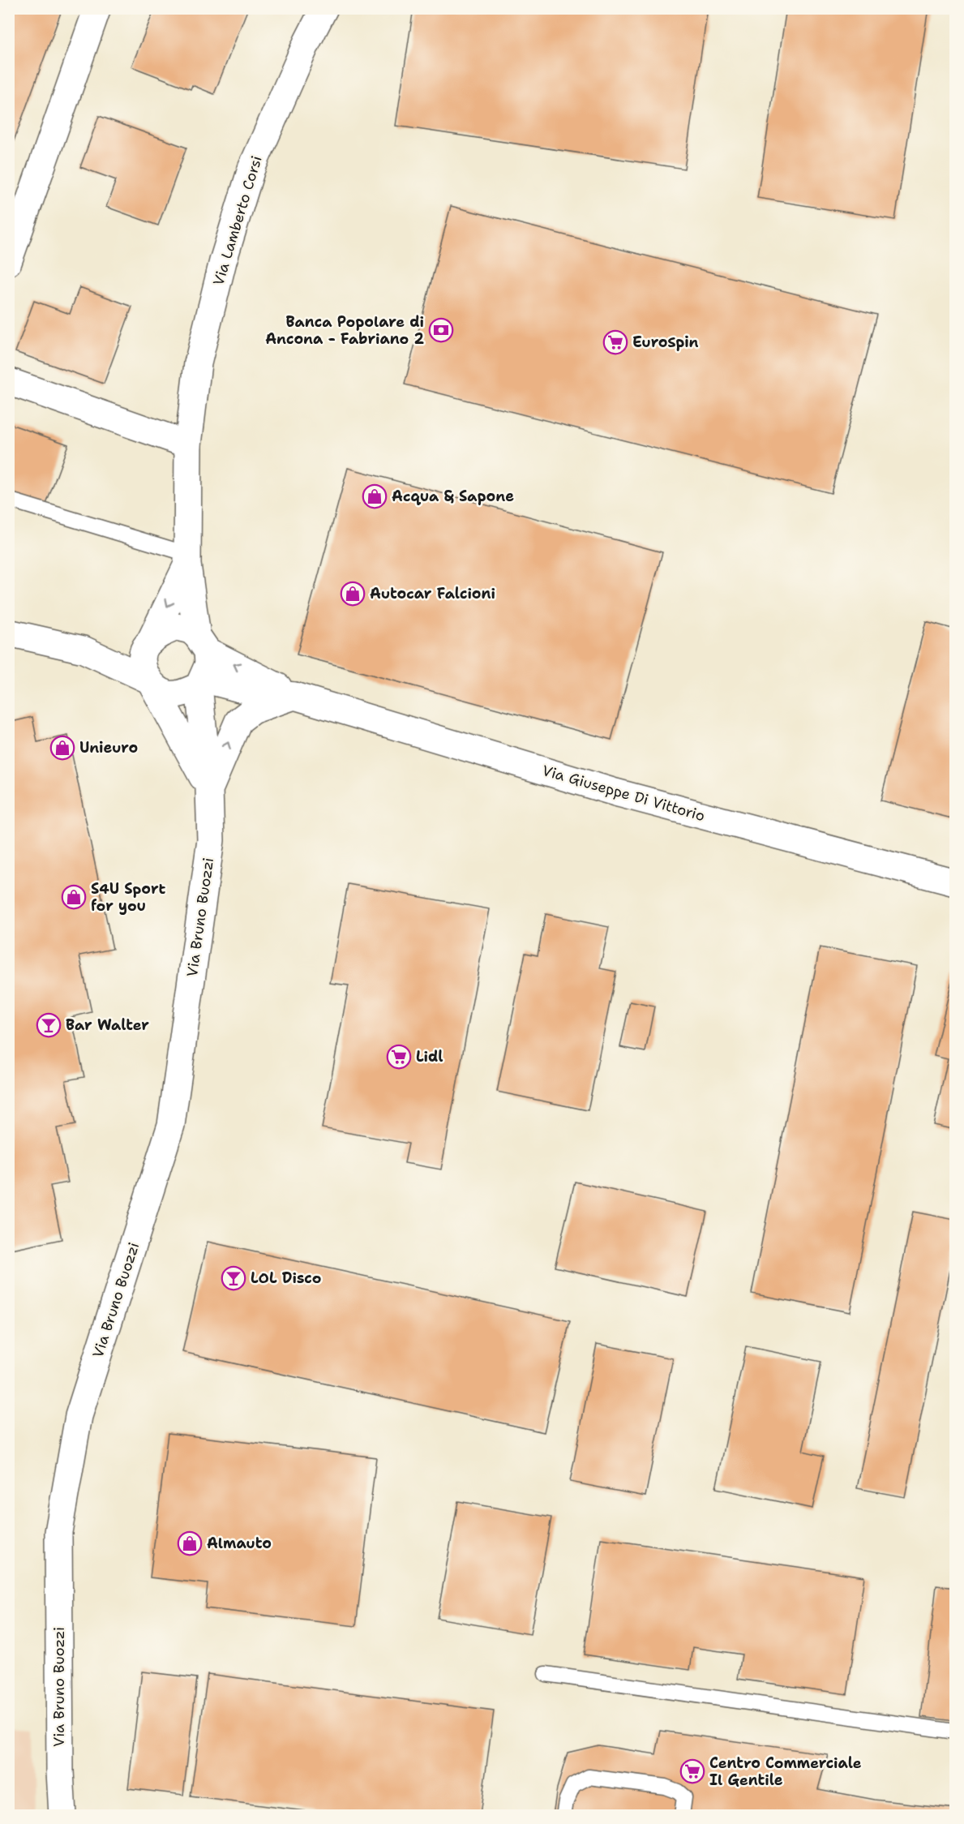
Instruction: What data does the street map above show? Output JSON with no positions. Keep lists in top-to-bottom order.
{
  "streets": {
    "street": ["Via Lamberto Corsi", "Via Giuseppe Di Vittorio", "Via Bruno Buozzi"]
  },
  "crossings": [
    ["Via Lamberto Corsi", "Via Giuseppe Di Vittorio"],
    ["Via Lamberto Corsi", "Via Bruno Buozzi"],
    ["Via Giuseppe Di Vittorio", "Via Bruno Buozzi"]
  ],
  "places": {
    "bank": ["Banca Popolare di Ancona - Fabriano 2"],
    "supermarket": ["EuroSpin", "Lidl", "Centro Commerciale Il Gentile"],
    "shop": [
      "Acqua & Sapone",
      "Autocar Falcioni",
      "Unieuro",
      "S4U Sport for you",
      "Almauto"
    ],
    "bar": ["Bar Walter", "LOL Disco"]
  }
}
